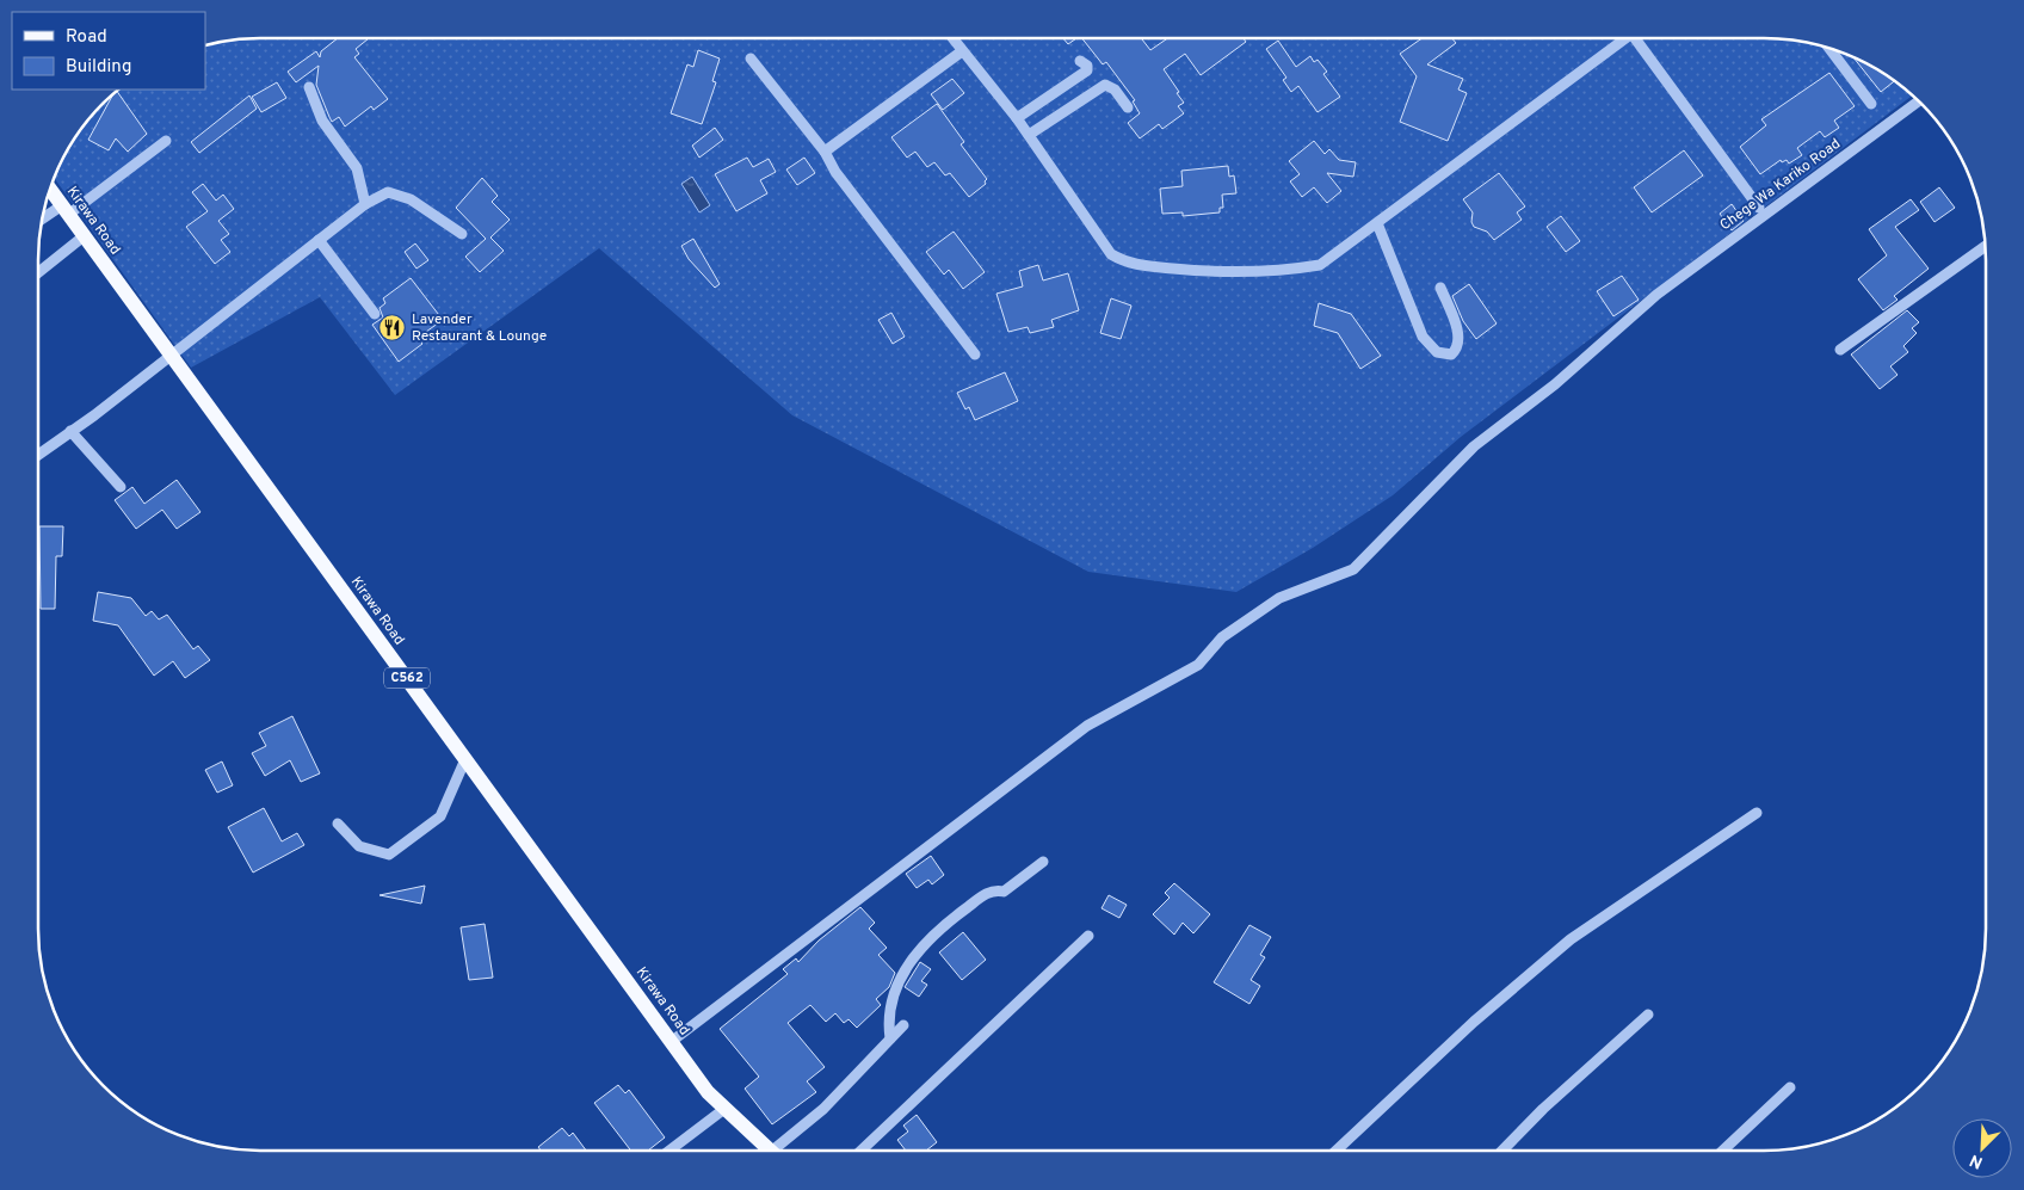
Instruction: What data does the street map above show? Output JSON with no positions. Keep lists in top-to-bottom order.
{
  "streets": {
    "main road": ["Kirawa Road", "C562"],
    "street": ["Chege Wa Kariko Road"]
  },
  "crossings": [
    ["Chege Wa Kariko Road", "Kirawa Road"]
  ],
  "places": {
    "restaurant": ["Lavender Restaurant & Lounge"]
  },
  "legend": ["Road", "Building"],
  "north": "bottom left"
}
